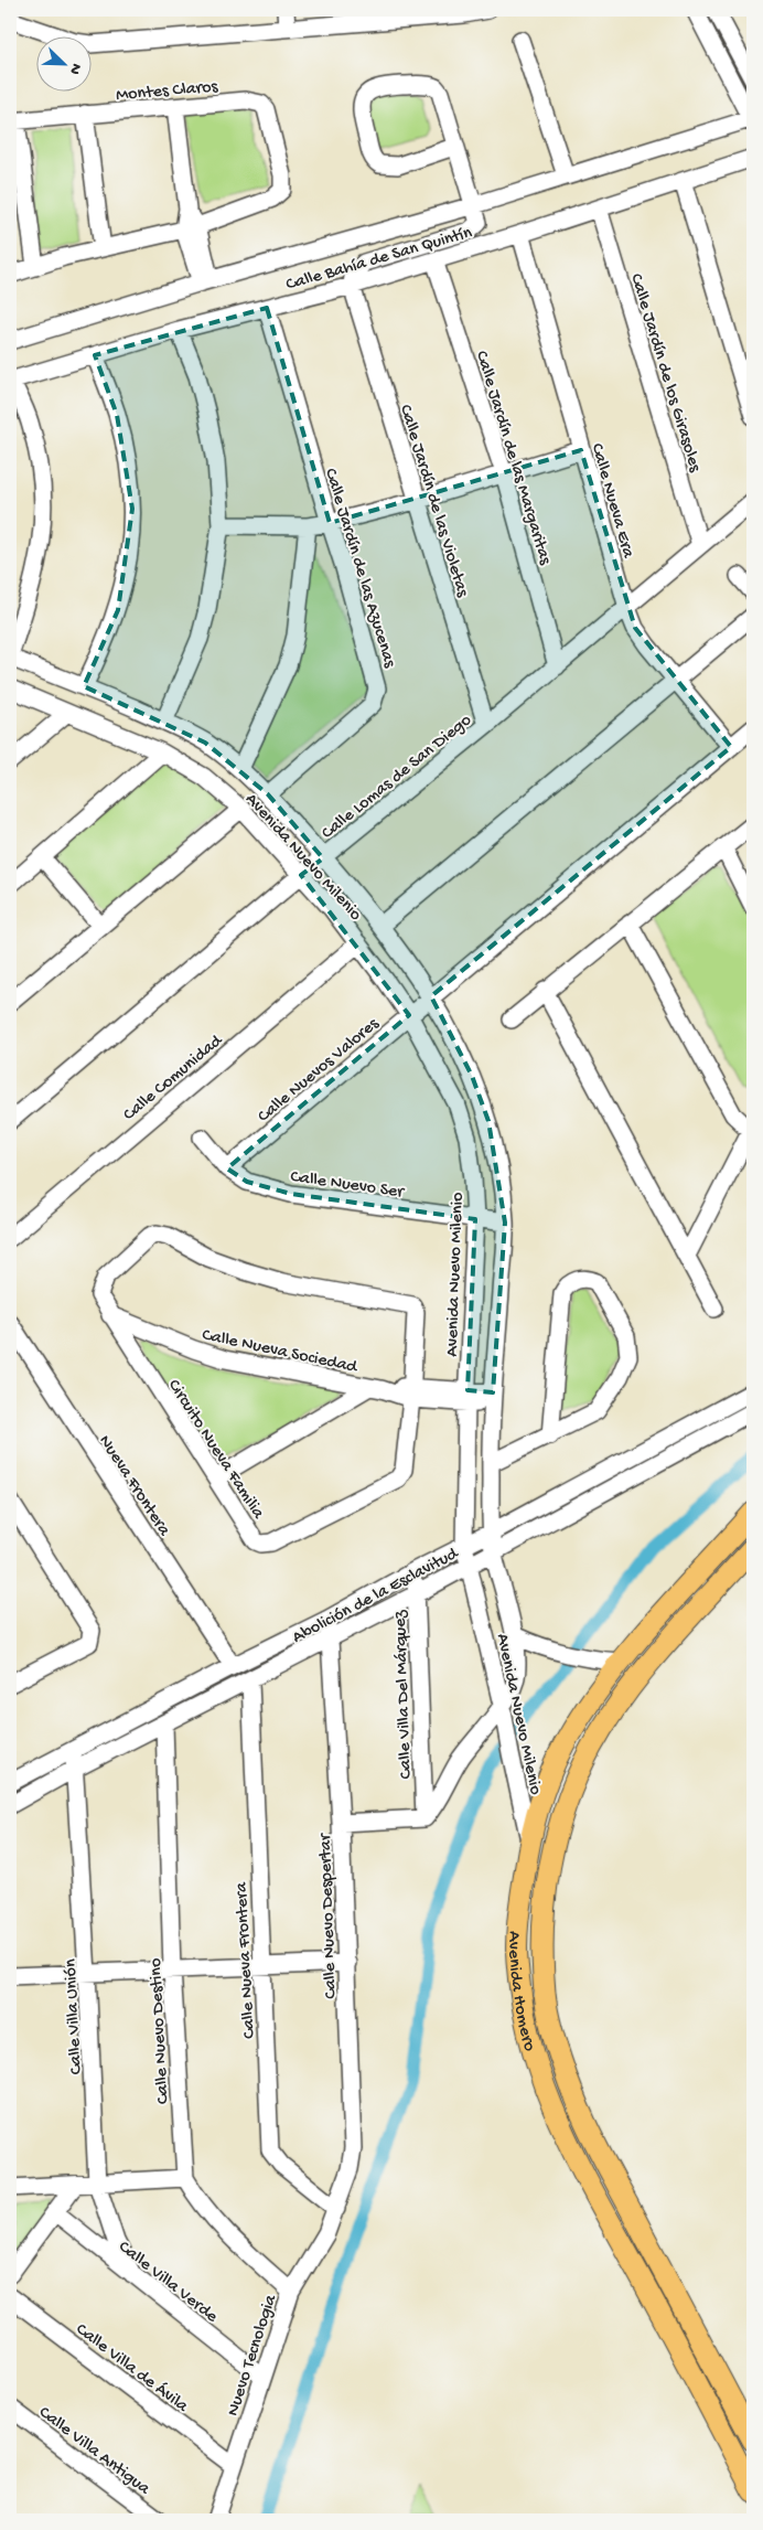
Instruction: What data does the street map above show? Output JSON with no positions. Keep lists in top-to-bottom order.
{
  "streets": {
    "main road": ["Avenida Homero"],
    "street": [
      "Montes Claros",
      "Calle Bahía de San Quintín",
      "Calle Jardín de los Girasoles",
      "Calle Jardín de las Margaritas",
      "Calle Jardín de las Violetas",
      "Calle Nueva Era",
      "Calle Jardín de las Azucenas",
      "Calle Lomas de San Diego",
      "Avenida Nuevo Milenio",
      "Calle Nuevos Valores",
      "Calle Comunidad",
      "Calle Nuevo Ser",
      "Calle Nueva Sociedad",
      "Circuito Nueva Familia",
      "Nueva Frontera",
      "Abolición de la Esclavitud",
      "Calle Villa Del Márquez",
      "Calle Nuevo Despertar",
      "Calle Nueva Frontera",
      "Calle Villa Unión",
      "Calle Nuevo Destino",
      "Calle Villa Verde",
      "Nuevo Tecnologia",
      "Calle Villa de Ávila",
      "Calle Villa Antigua"
    ]
  },
  "crossings": [
    ["Calle Bahía de San Quintín", "Calle Jardín de los Girasoles"],
    ["Calle Bahía de San Quintín", "Calle Jardín de las Margaritas"],
    ["Calle Bahía de San Quintín", "Calle Jardín de las Violetas"],
    ["Calle Bahía de San Quintín", "Calle Nueva Era"],
    ["Calle Bahía de San Quintín", "Calle Jardín de las Azucenas"],
    ["Calle Jardín de los Girasoles", "Calle Lomas de San Diego"],
    ["Calle Jardín de las Margaritas", "Calle Lomas de San Diego"],
    ["Calle Jardín de las Violetas", "Calle Lomas de San Diego"],
    ["Calle Nueva Era", "Calle Lomas de San Diego"],
    ["Calle Nueva Era", "Calle Nuevos Valores"],
    ["Calle Jardín de las Azucenas", "Avenida Nuevo Milenio"],
    ["Calle Lomas de San Diego", "Avenida Nuevo Milenio"],
    ["Avenida Nuevo Milenio", "Calle Nuevos Valores"],
    ["Avenida Nuevo Milenio", "Calle Comunidad"],
    ["Avenida Nuevo Milenio", "Calle Nuevo Ser"],
    ["Avenida Nuevo Milenio", "Calle Nueva Sociedad"],
    ["Avenida Nuevo Milenio", "Abolición de la Esclavitud"],
    ["Avenida Nuevo Milenio", "Calle Villa Del Márquez"],
    ["Avenida Nuevo Milenio", "Avenida Homero"],
    ["Calle Nuevos Valores", "Calle Nuevo Ser"],
    ["Calle Nueva Sociedad", "Circuito Nueva Familia"],
    ["Nueva Frontera", "Abolición de la Esclavitud"],
    ["Abolición de la Esclavitud", "Calle Villa Del Márquez"],
    ["Abolición de la Esclavitud", "Calle Nuevo Despertar"],
    ["Abolición de la Esclavitud", "Calle Nueva Frontera"],
    ["Abolición de la Esclavitud", "Calle Villa Unión"],
    ["Abolición de la Esclavitud", "Calle Nuevo Destino"],
    ["Calle Nuevo Despertar", "Calle Nueva Frontera"],
    ["Calle Nuevo Despertar", "Nuevo Tecnologia"],
    ["Calle Nueva Frontera", "Nuevo Tecnologia"],
    ["Calle Villa Unión", "Calle Villa Verde"],
    ["Calle Nuevo Destino", "Nuevo Tecnologia"],
    ["Calle Villa Verde", "Nuevo Tecnologia"],
    ["Nuevo Tecnologia", "Calle Villa de Ávila"]
  ],
  "north": "bottom right"
}
